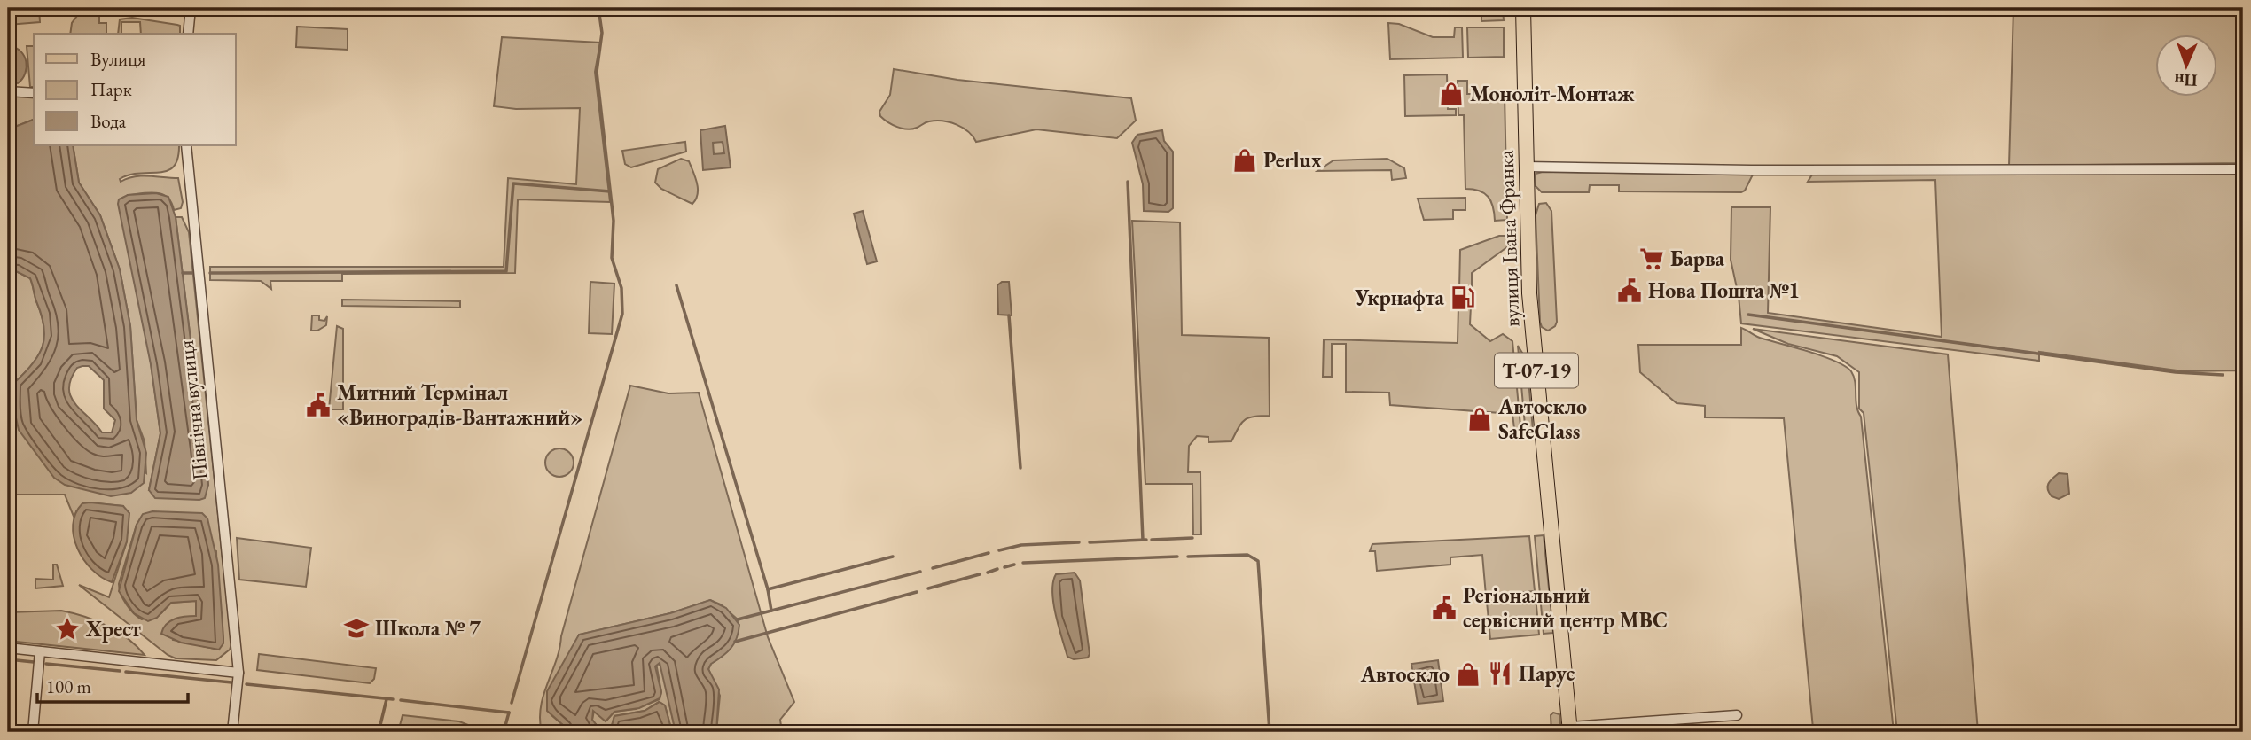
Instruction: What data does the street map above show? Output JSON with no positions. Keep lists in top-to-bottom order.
{
  "streets": {
    "main road": ["вулиця Івана Франка", "Т-07-19"],
    "street": ["Північна вулиця"]
  },
  "places": {
    "shop": [
      "Моноліт-Монтаж",
      "Perlux",
      "Автоскло SafeGlass",
      "Автоскло"
    ],
    "supermarket": ["Барва"],
    "public building": ["Нова Пошта №1", "Митний Термінал «Виноградів-Вантажний»", "Регіональний сервісний центр МВС"],
    "fuel station": ["Укрнафта"],
    "school or university": ["Школа № 7"],
    "place": ["Хрест"],
    "restaurant": ["Парус"]
  },
  "legend": ["Вулиця", "Парк", "Вода"],
  "scale_bar": "100 m",
  "north": "bottom"
}
